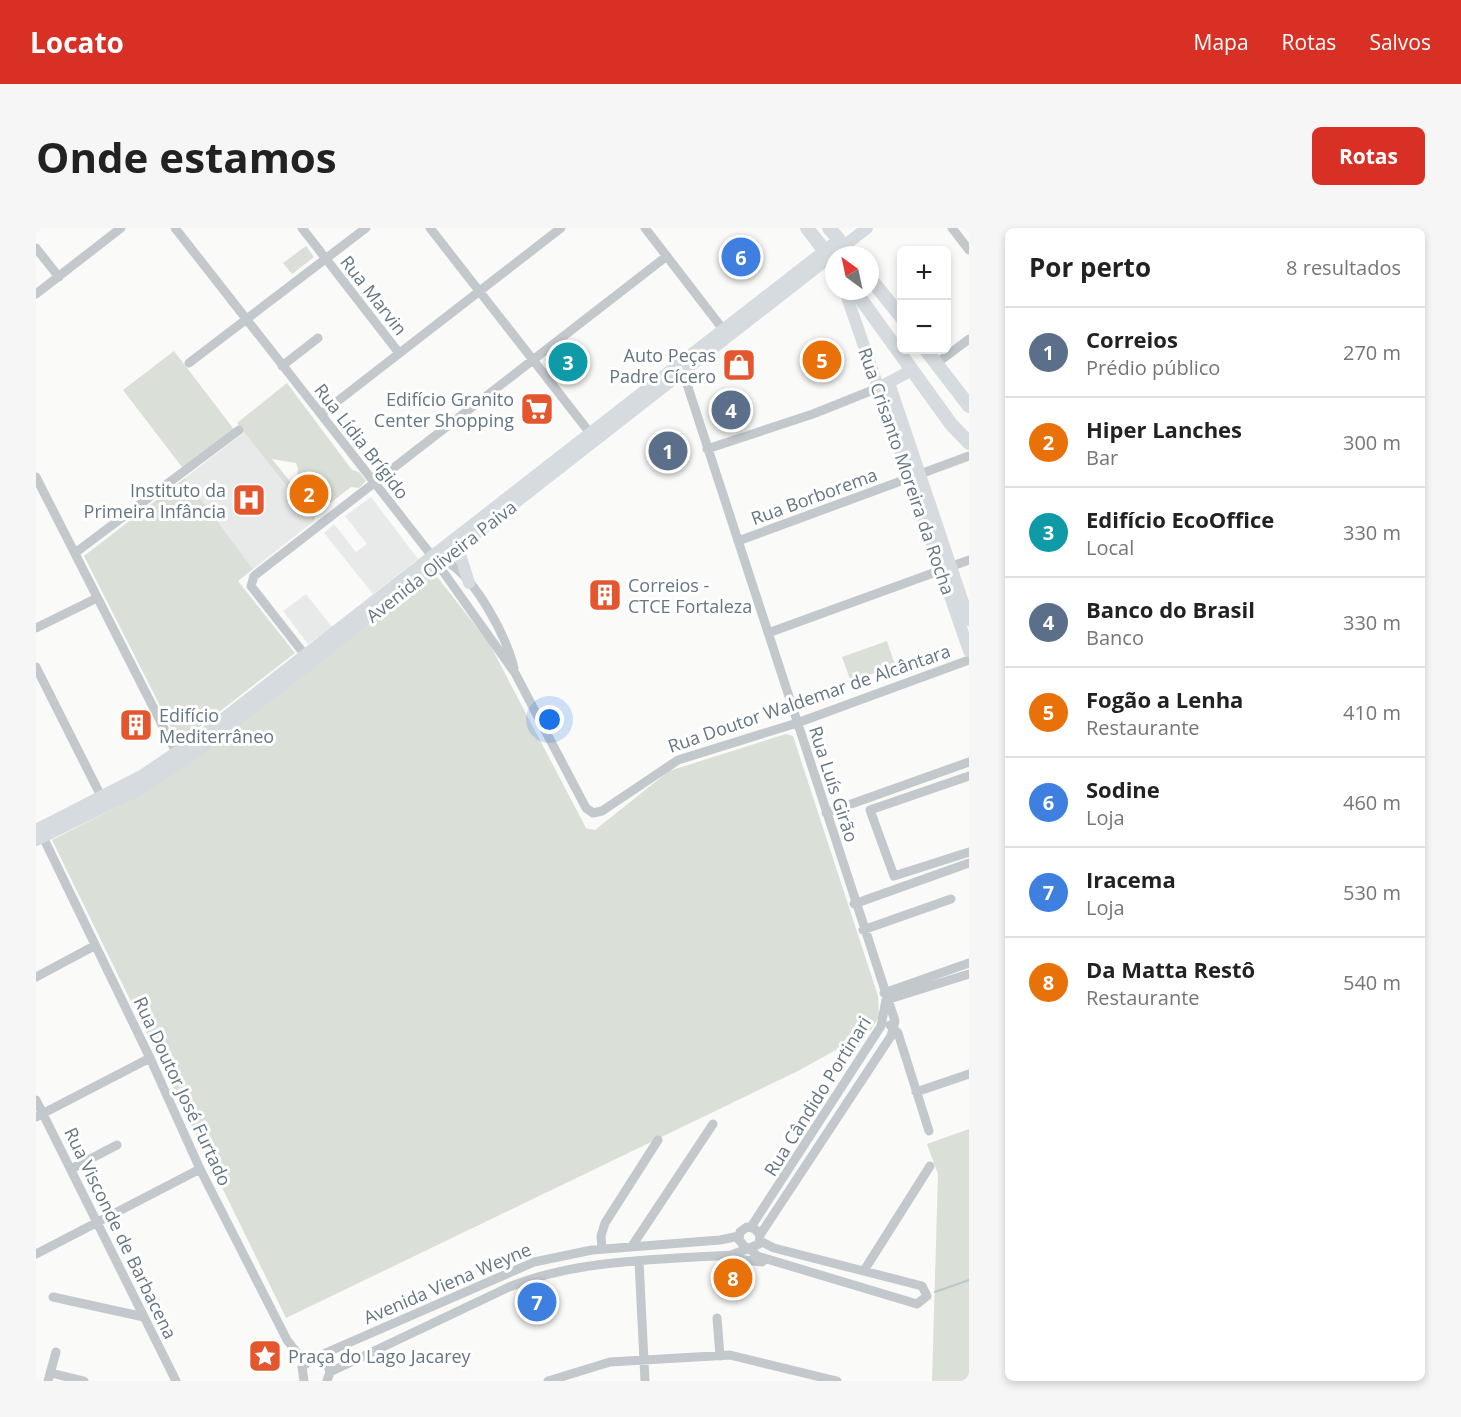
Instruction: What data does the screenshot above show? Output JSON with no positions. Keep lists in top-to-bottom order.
{
  "streets": {
    "main road": ["Rua Crisanto Moreira da Rocha", "Avenida Oliveira Paiva"],
    "street": [
      "Rua Marvin",
      "Rua Lídia Brígido",
      "Rua Borborema",
      "Rua Doutor Waldemar de Alcântara",
      "Rua Luís Girão",
      "Rua Doutor José Furtado",
      "Rua Cândido Portinari",
      "Rua Visconde de Barbacena",
      "Avenida Viena Weyne"
    ]
  },
  "crossings": [
    ["Rua Lídia Brígido", "Avenida Oliveira Paiva"],
    ["Rua Lídia Brígido", "Rua Doutor Waldemar de Alcântara"],
    ["Rua Crisanto Moreira da Rocha", "Rua Borborema"],
    ["Rua Borborema", "Rua Luís Girão"],
    ["Avenida Oliveira Paiva", "Rua Luís Girão"],
    ["Avenida Oliveira Paiva", "Rua Doutor José Furtado"],
    ["Rua Doutor Waldemar de Alcântara", "Rua Luís Girão"],
    ["Rua Luís Girão", "Rua Cândido Portinari"],
    ["Rua Doutor José Furtado", "Avenida Viena Weyne"],
    ["Rua Cândido Portinari", "Avenida Viena Weyne"]
  ],
  "places": {
    "shop": ["Auto Peças Padre Cícero"],
    "supermarket": ["Edifício Granito Center Shopping"],
    "hospital": ["Instituto da Primeira Infância"],
    "building": ["Correios - CTCE Fortaleza", "Edifício Mediterrâneo"],
    "place": ["Praça do Lago Jacarey"]
  },
  "north": "top left",
  "page": {
    "header": "Locato",
    "nav": ["Mapa", "Rotas", "Salvos"],
    "buttons": "Rotas",
    "title": "Onde estamos",
    "heading": ["Por perto", "8 resultados"],
    "pins": [
      "6",
      "5",
      "3",
      "4",
      "1",
      "2",
      "8",
      "7"
    ],
    "map_buttons": ["+", "−"],
    "list": [
      {
        "mark": "1",
        "name": "Correios",
        "note": "Prédio público",
        "value": "270 m"
      },
      {
        "mark": "2",
        "name": "Hiper Lanches",
        "note": "Bar",
        "value": "300 m"
      },
      {
        "mark": "3",
        "name": "Edifício EcoOffice",
        "note": "Local",
        "value": "330 m"
      },
      {
        "mark": "4",
        "name": "Banco do Brasil",
        "note": "Banco",
        "value": "330 m"
      },
      {
        "mark": "5",
        "name": "Fogão a Lenha",
        "note": "Restaurante",
        "value": "410 m"
      },
      {
        "mark": "6",
        "name": "Sodine",
        "note": "Loja",
        "value": "460 m"
      },
      {
        "mark": "7",
        "name": "Iracema",
        "note": "Loja",
        "value": "530 m"
      },
      {
        "mark": "8",
        "name": "Da Matta Restô",
        "note": "Restaurante",
        "value": "540 m"
      }
    ]
  }
}
